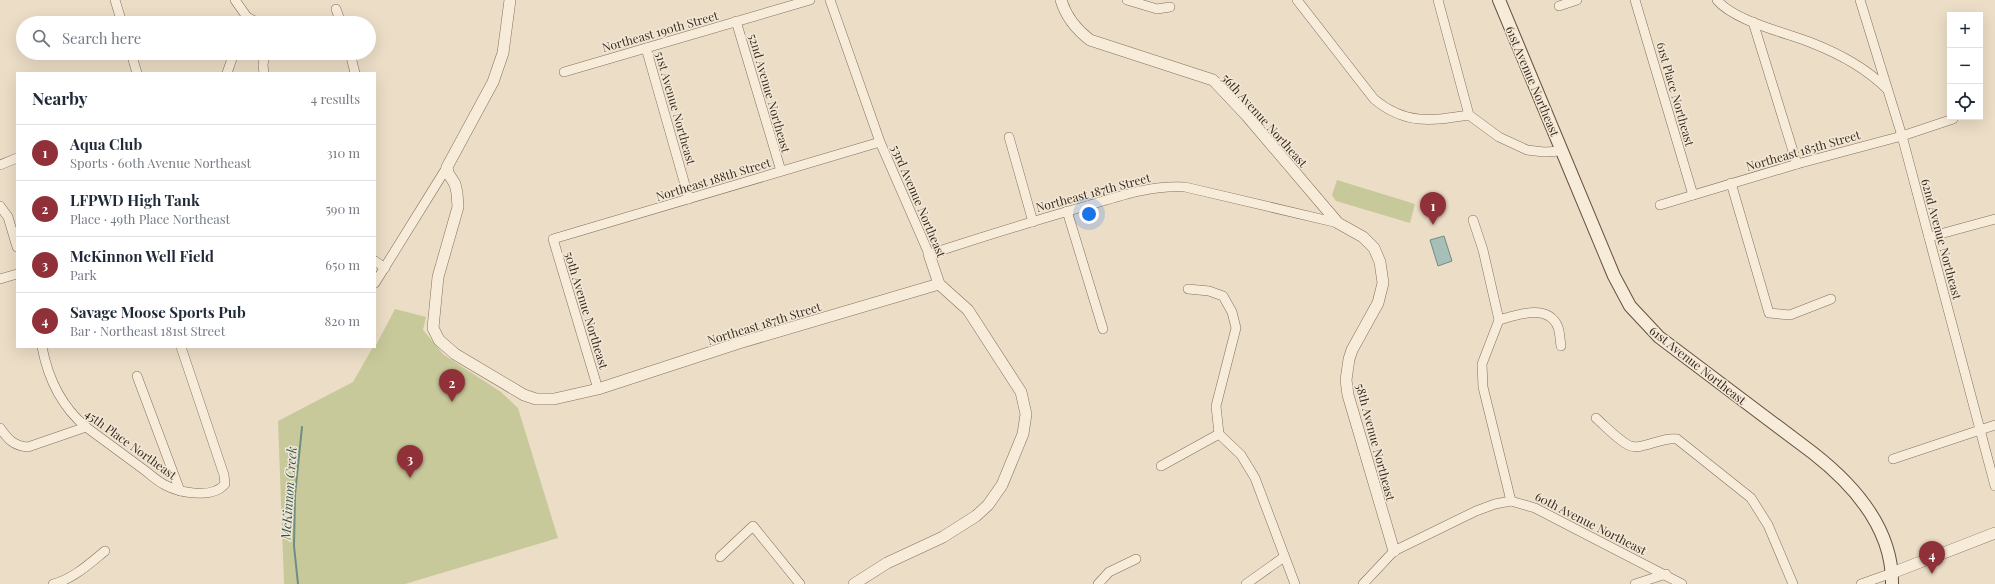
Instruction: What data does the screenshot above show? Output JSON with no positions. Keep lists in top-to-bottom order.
{
  "streets": {
    "main road": ["61st Avenue Northeast"],
    "street": [
      "Northeast 190th Street",
      "52nd Avenue Northeast",
      "61st Place Northeast",
      "51st Avenue Northeast",
      "56th Avenue Northeast",
      "Northeast 185th Street",
      "Northeast 188th Street",
      "Northeast 187th Street",
      "53rd Avenue Northeast",
      "62nd Avenue Northeast",
      "50th Avenue Northeast",
      "58th Avenue Northeast",
      "45th Place Northeast",
      "60th Avenue Northeast"
    ]
  },
  "crossings": [
    ["Northeast 190th Street", "52nd Avenue Northeast"],
    ["Northeast 190th Street", "51st Avenue Northeast"],
    ["52nd Avenue Northeast", "Northeast 188th Street"],
    ["61st Place Northeast", "Northeast 185th Street"],
    ["51st Avenue Northeast", "Northeast 188th Street"],
    ["56th Avenue Northeast", "Northeast 187th Street"],
    ["56th Avenue Northeast", "58th Avenue Northeast"],
    ["Northeast 185th Street", "62nd Avenue Northeast"],
    ["Northeast 188th Street", "53rd Avenue Northeast"],
    ["Northeast 188th Street", "50th Avenue Northeast"],
    ["Northeast 187th Street", "53rd Avenue Northeast"],
    ["Northeast 187th Street", "50th Avenue Northeast"],
    ["Northeast 187th Street", "58th Avenue Northeast"]
  ],
  "water": ["McKinnon Creek"],
  "page": {
    "map_buttons": ["+", "−"],
    "search": "Search here",
    "heading": ["Nearby", "4 results"],
    "list": [
      {
        "mark": "1",
        "name": "Aqua Club",
        "note": "Sports · 60th Avenue Northeast",
        "value": "310 m"
      },
      {
        "mark": "2",
        "name": "LFPWD High Tank",
        "note": "Place · 49th Place Northeast",
        "value": "590 m"
      },
      {
        "mark": "3",
        "name": "McKinnon Well Field",
        "note": "Park",
        "value": "650 m"
      },
      {
        "mark": "4",
        "name": "Savage Moose Sports Pub",
        "note": "Bar · Northeast 181st Street",
        "value": "820 m"
      }
    ],
    "pins": [
      "1",
      "2",
      "3",
      "4"
    ]
  }
}
